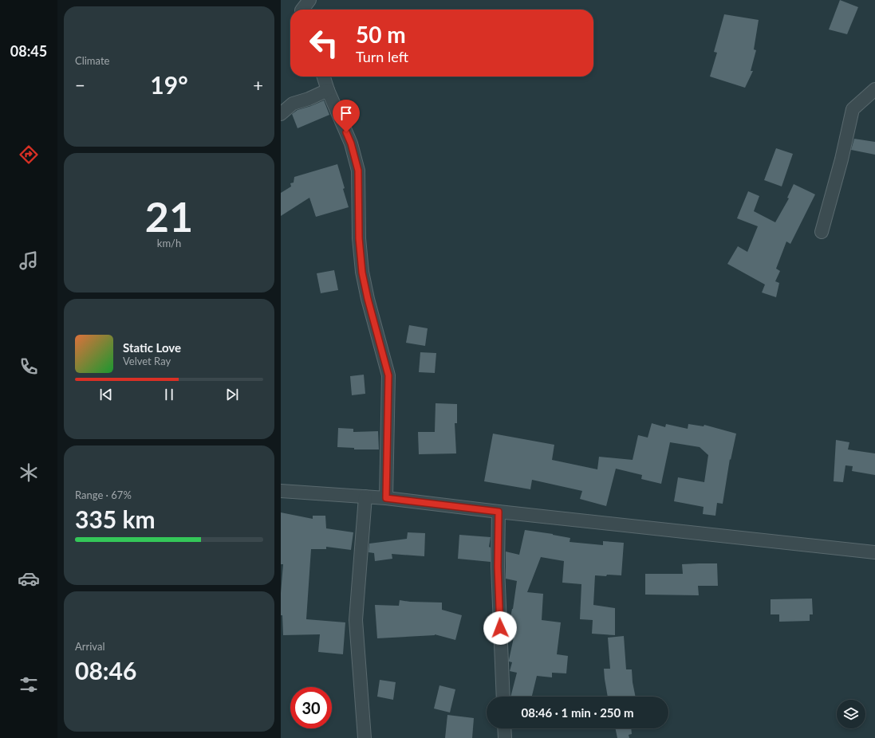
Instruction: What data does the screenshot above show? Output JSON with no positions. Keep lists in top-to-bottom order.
{
  "page": {
    "tabs": "08:45",
    "tile": [
      "Climate",
      ["21", "km/h"],
      ["Range · 67%", "335 km"],
      ["Arrival", "08:46"]
    ],
    "turn": ["50 m", "Turn left"],
    "heat": ["−", "19°", "+"],
    "song": ["Static Love", "Velvet Ray"],
    "limit": "30",
    "trip": "08:46 · 1 min · 250 m"
  }
}
